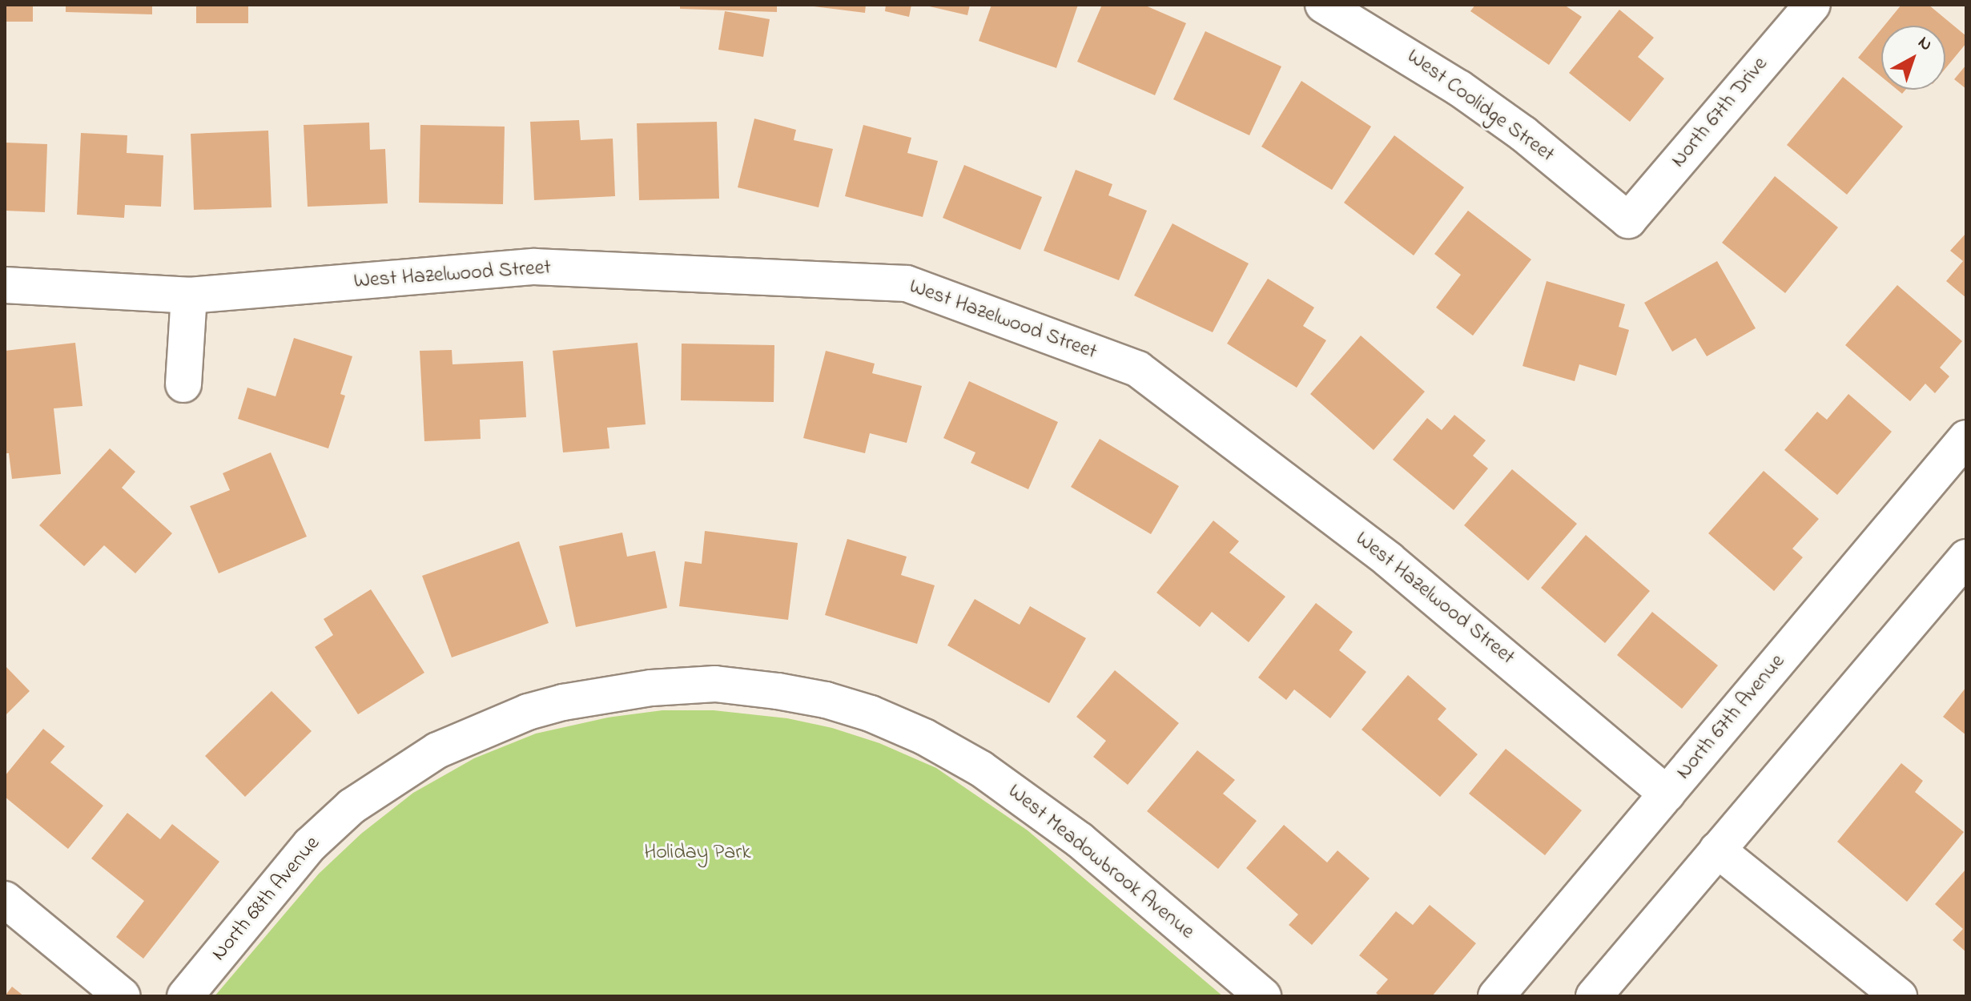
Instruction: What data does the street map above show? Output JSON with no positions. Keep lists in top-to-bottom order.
{
  "streets": {
    "street": [
      "West Coolidge Street",
      "North 67th Drive",
      "West Hazelwood Street",
      "North 67th Avenue",
      "West Meadowbrook Avenue",
      "North 68th Avenue"
    ]
  },
  "crossings": [
    ["West Coolidge Street", "North 67th Drive"],
    ["West Hazelwood Street", "North 67th Avenue"],
    ["West Meadowbrook Avenue", "North 68th Avenue"]
  ],
  "parks": ["Holiday Park"],
  "north": "top right"
}
